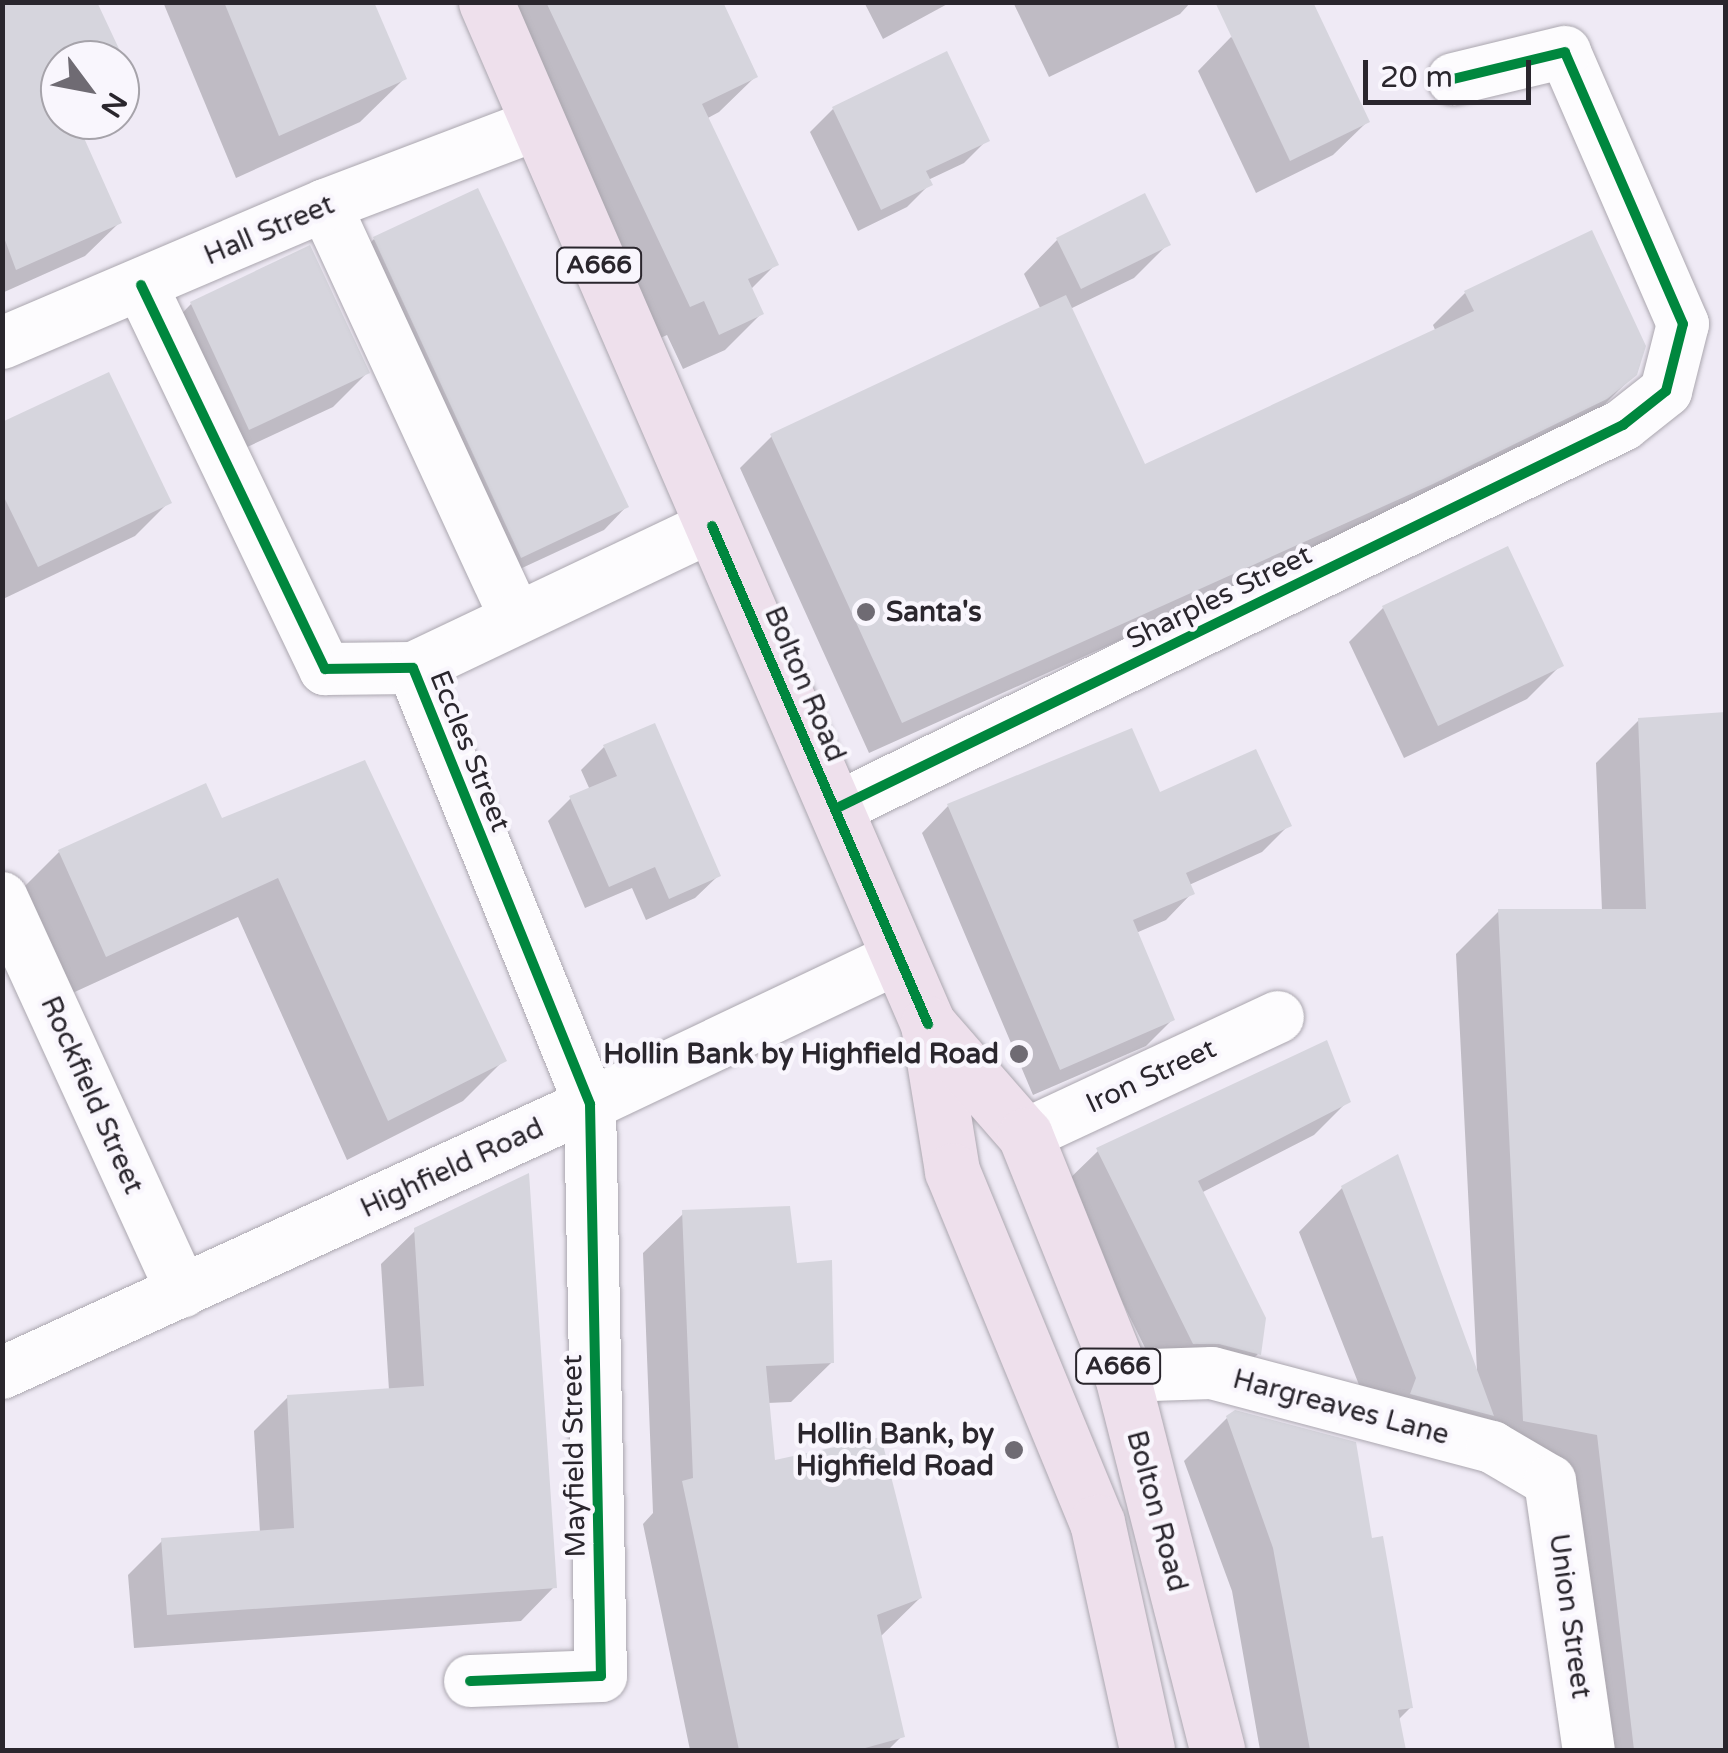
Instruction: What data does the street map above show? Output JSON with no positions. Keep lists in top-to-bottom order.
{
  "streets": {
    "highway": ["A666", "Bolton Road"],
    "street": [
      "Hall Street",
      "Sharples Street",
      "Eccles Street",
      "Iron Street",
      "Rockfield Street",
      "Highfield Road",
      "Hargreaves Lane",
      "Mayfield Street",
      "Union Street"
    ]
  },
  "crossings": [
    ["Hall Street", "Bolton Road"],
    ["Hall Street", "Eccles Street"],
    ["Sharples Street", "Bolton Road"],
    ["Bolton Road", "Iron Street"],
    ["Bolton Road", "Highfield Road"],
    ["Bolton Road", "Hargreaves Lane"],
    ["Eccles Street", "Highfield Road"],
    ["Eccles Street", "Mayfield Street"],
    ["Rockfield Street", "Highfield Road"],
    ["Highfield Road", "Mayfield Street"],
    ["Hargreaves Lane", "Union Street"]
  ],
  "places": ["Santa's", "Hollin Bank by Highfield Road", "Hollin Bank, by Highfield Road"],
  "scale_bar": "20 m",
  "north": "bottom right"
}
